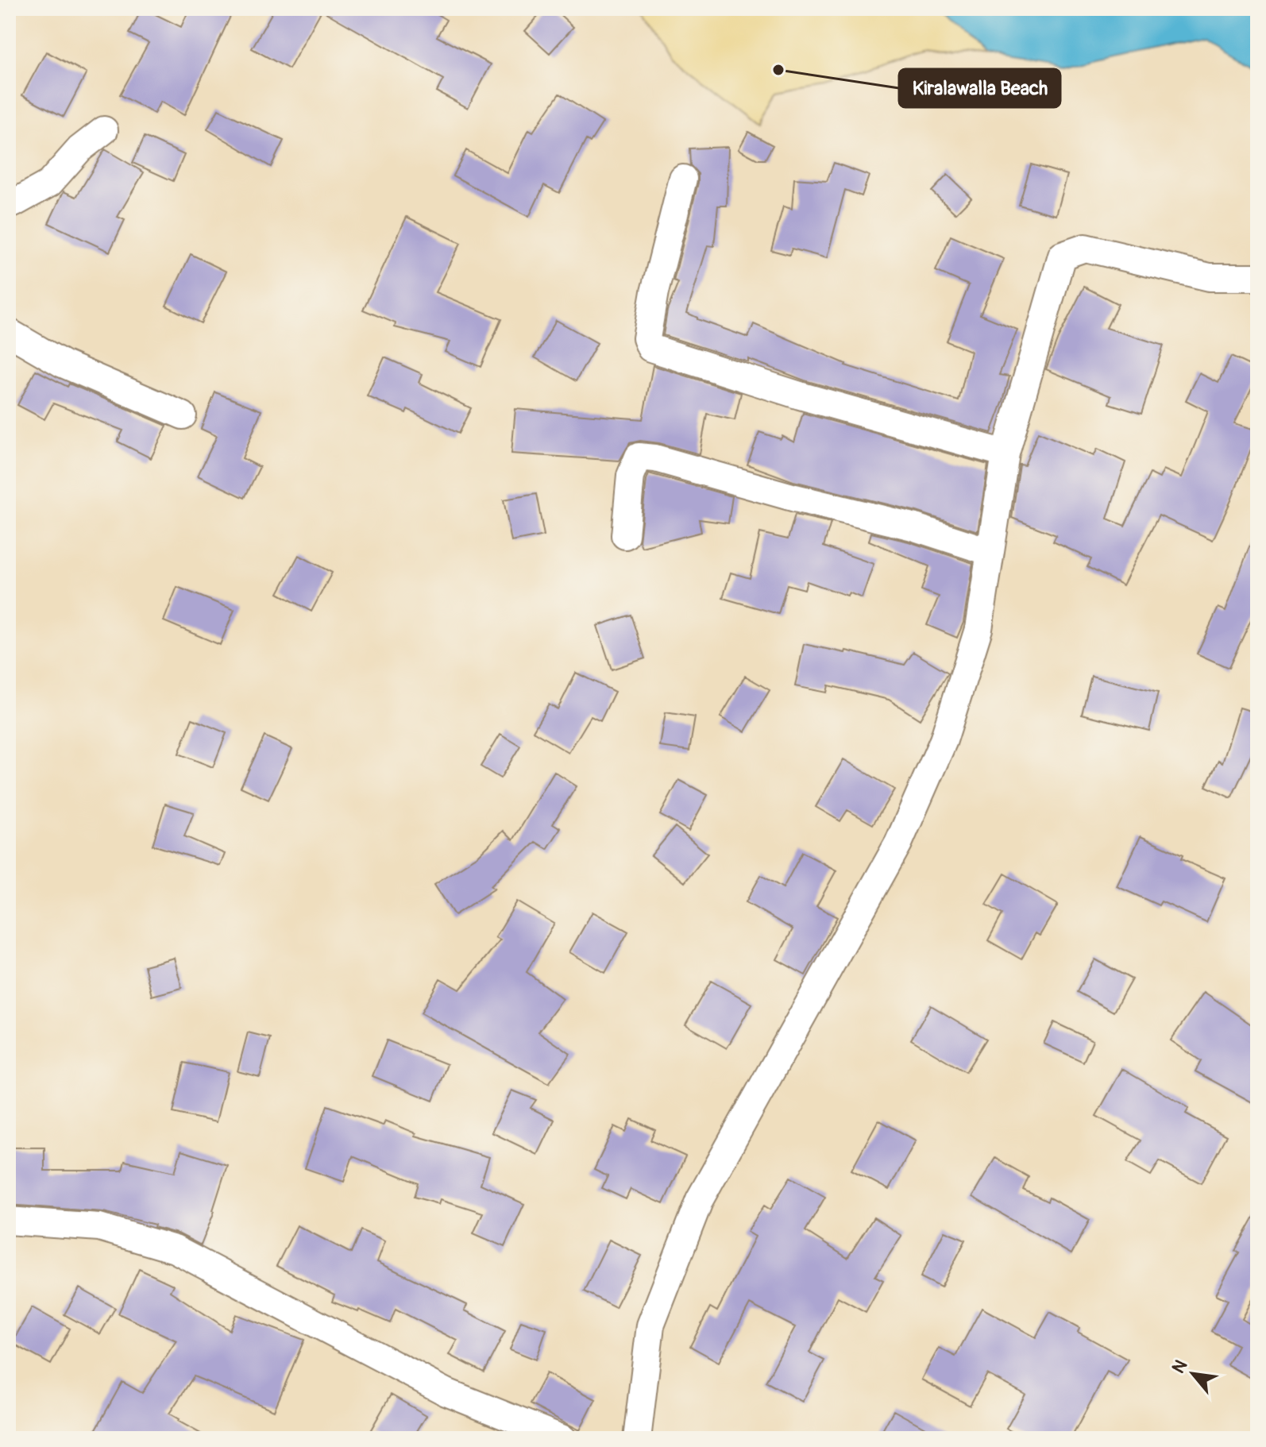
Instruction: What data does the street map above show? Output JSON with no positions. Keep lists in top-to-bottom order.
{
  "places": ["Kiralawalla Beach"],
  "north": "top left"
}
